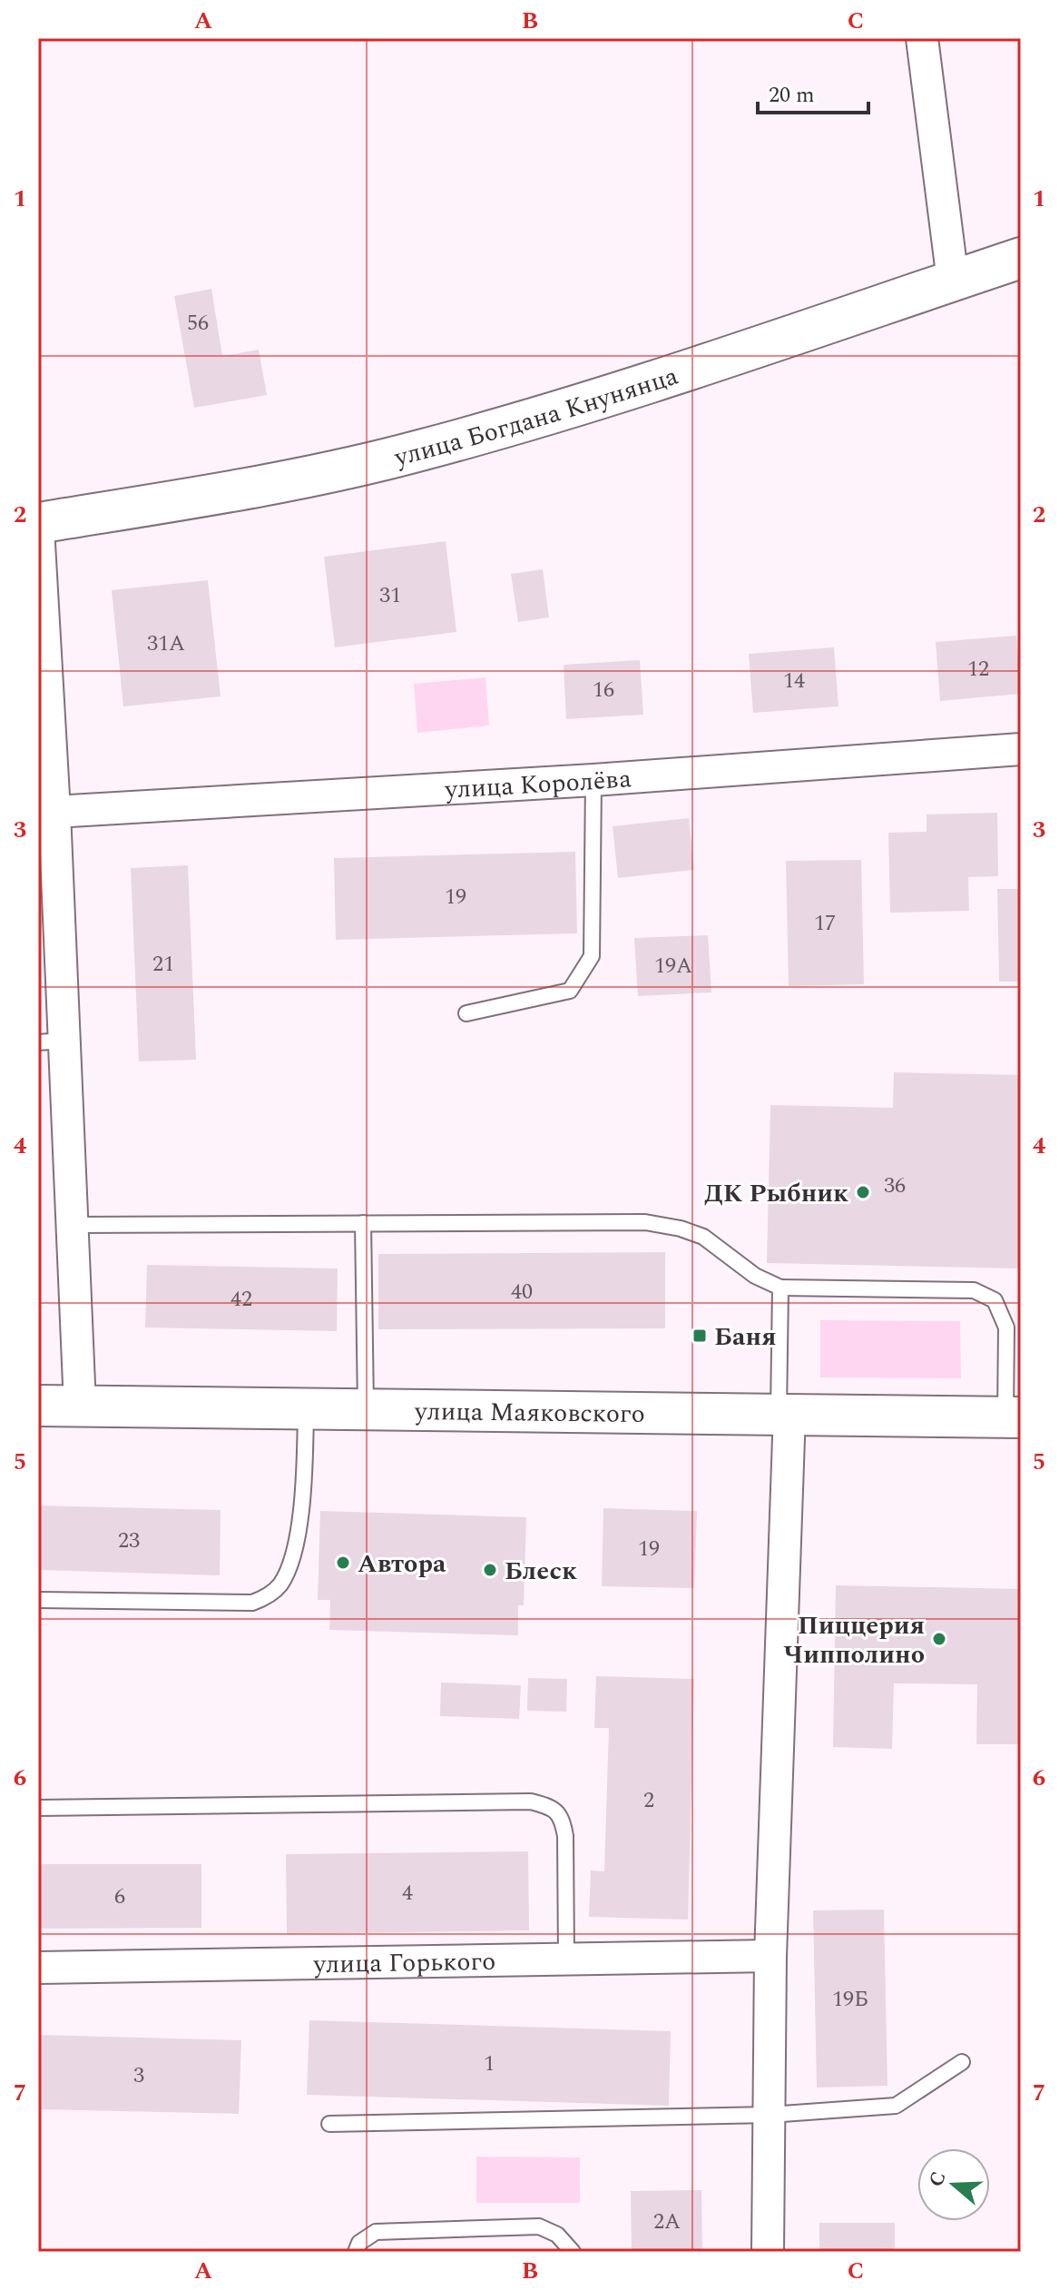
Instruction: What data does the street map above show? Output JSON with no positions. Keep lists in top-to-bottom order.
{
  "streets": {
    "main road": ["улица Богдана Кнунянца", "улица Маяковского"],
    "street": ["улица Королёва", "улица Горького"]
  },
  "places": {
    "other": [
      "ДК Рыбник",
      "Автора",
      "Блеск",
      "Пиццерия Чипполино"
    ],
    "transit": ["Баня"]
  },
  "house_numbers": [
    "56",
    "31",
    "31А",
    "12",
    "14",
    "16",
    "19",
    "17",
    "21",
    "19А",
    "36",
    "40",
    "42",
    "23",
    "19",
    "2",
    "4",
    "6",
    "19Б",
    "1",
    "3",
    "2А"
  ],
  "scale_bar": "20 m",
  "north": "left",
  "grid": {
    "columns": ["A", "B", "C"],
    "rows": [
      "1",
      "2",
      "3",
      "4",
      "5",
      "6",
      "7"
    ]
  }
}
